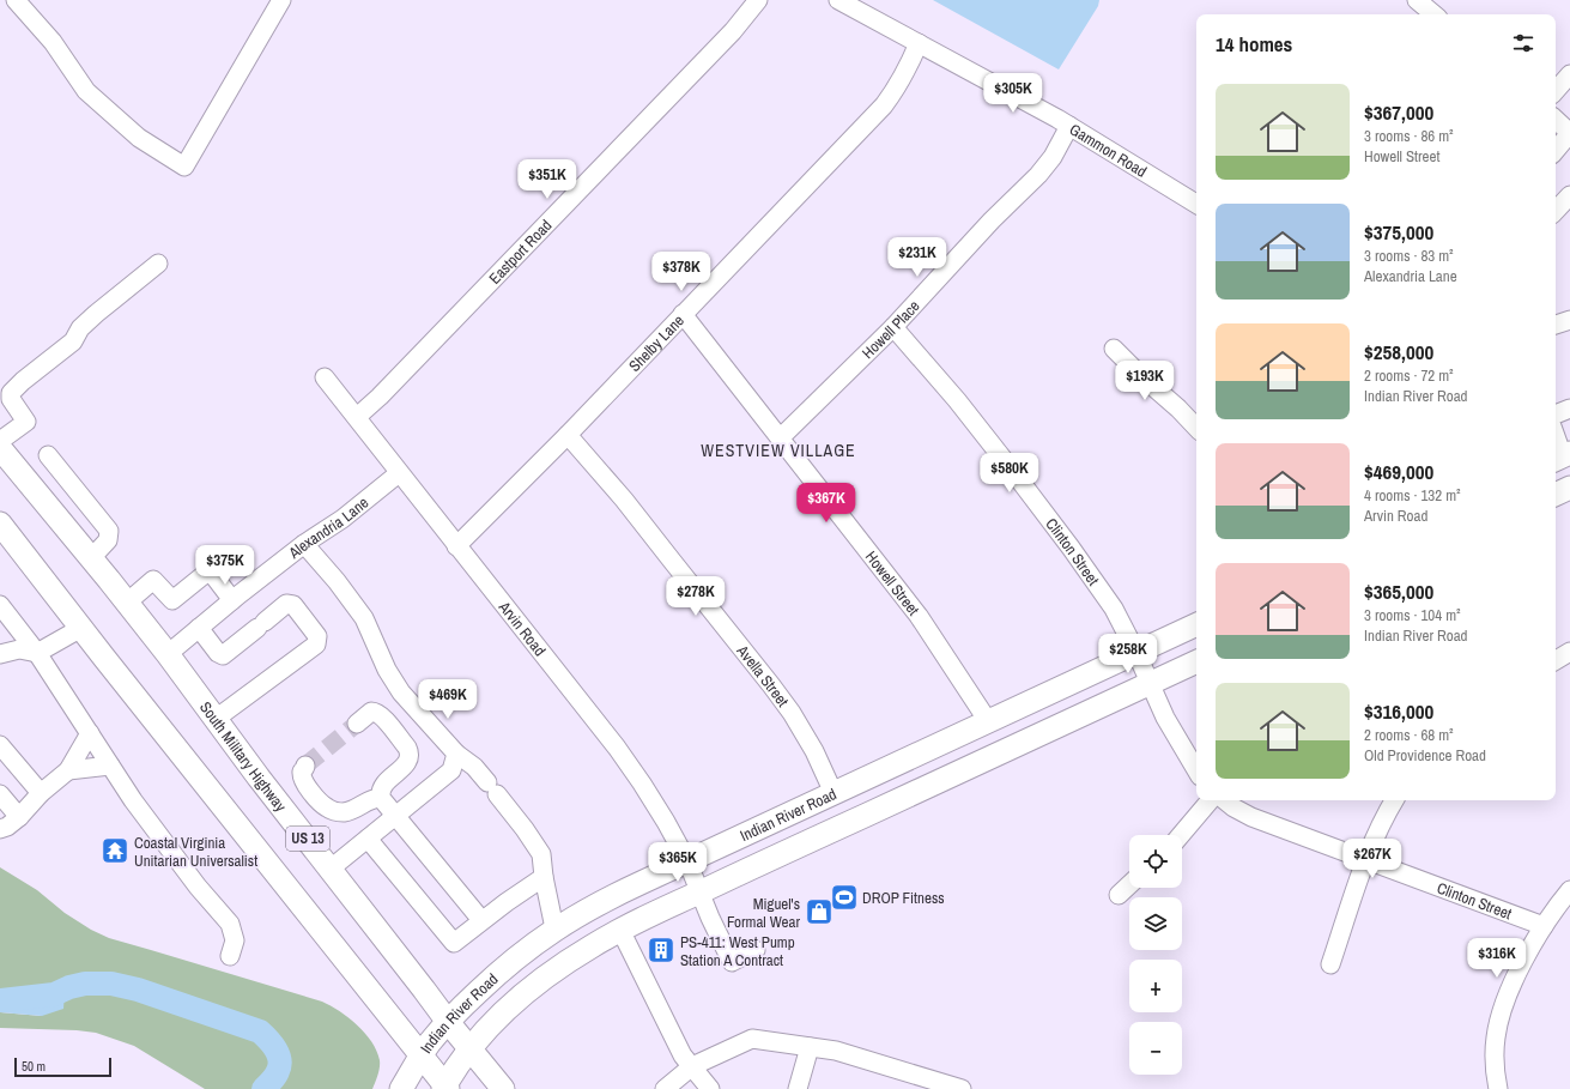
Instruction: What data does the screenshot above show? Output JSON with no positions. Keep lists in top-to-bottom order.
{
  "streets": {
    "main road": ["South Military Highway", "Indian River Road", "US 13"],
    "street": [
      "Gammon Road",
      "Eastport Road",
      "Howell Place",
      "Shelby Lane",
      "Alexandria Lane",
      "Clinton Street",
      "Howell Street",
      "Arvin Road",
      "Avella Street"
    ]
  },
  "crossings": [
    ["Gammon Road", "Howell Place"],
    ["Gammon Road", "Shelby Lane"],
    ["Eastport Road", "Arvin Road"],
    ["Howell Place", "Clinton Street"],
    ["Howell Place", "Howell Street"],
    ["Shelby Lane", "Howell Street"],
    ["Shelby Lane", "Arvin Road"],
    ["Shelby Lane", "Avella Street"],
    ["Alexandria Lane", "Arvin Road"],
    ["Alexandria Lane", "South Military Highway"],
    ["Clinton Street", "Indian River Road"],
    ["Howell Street", "Indian River Road"],
    ["Arvin Road", "Indian River Road"],
    ["Avella Street", "Indian River Road"],
    ["South Military Highway", "Indian River Road"],
    ["Indian River Road", "US 13"]
  ],
  "districts": ["WESTVIEW VILLAGE"],
  "places": {
    "temple": ["Coastal Virginia Unitarian Universalist"],
    "sports": ["DROP Fitness"],
    "shop": ["Miguel's Formal Wear"],
    "building": ["PS-411: West Pump Station A Contract"]
  },
  "scale_bar": "50 m",
  "page": {
    "heading": "14 homes",
    "list": [
      {
        "name": "$367,000",
        "note": "3 rooms · 86 m² · Howell Street"
      },
      {
        "name": "$375,000",
        "note": "3 rooms · 83 m² · Alexandria Lane"
      },
      {
        "name": "$258,000",
        "note": "2 rooms · 72 m² · Indian River Road"
      },
      {
        "name": "$469,000",
        "note": "4 rooms · 132 m² · Arvin Road"
      },
      {
        "name": "$365,000",
        "note": "3 rooms · 104 m² · Indian River Road"
      },
      {
        "name": "$316,000",
        "note": "2 rooms · 68 m² · Old Providence Road"
      }
    ],
    "price": [
      "$305K",
      "$351K",
      "$231K",
      "$378K",
      "$193K",
      "$580K",
      "$367K",
      "$375K",
      "$278K",
      "$258K",
      "$469K",
      "$267K",
      "$365K",
      "$316K"
    ],
    "map_buttons": ["+", "−"],
    "scale": "50 m"
  }
}
